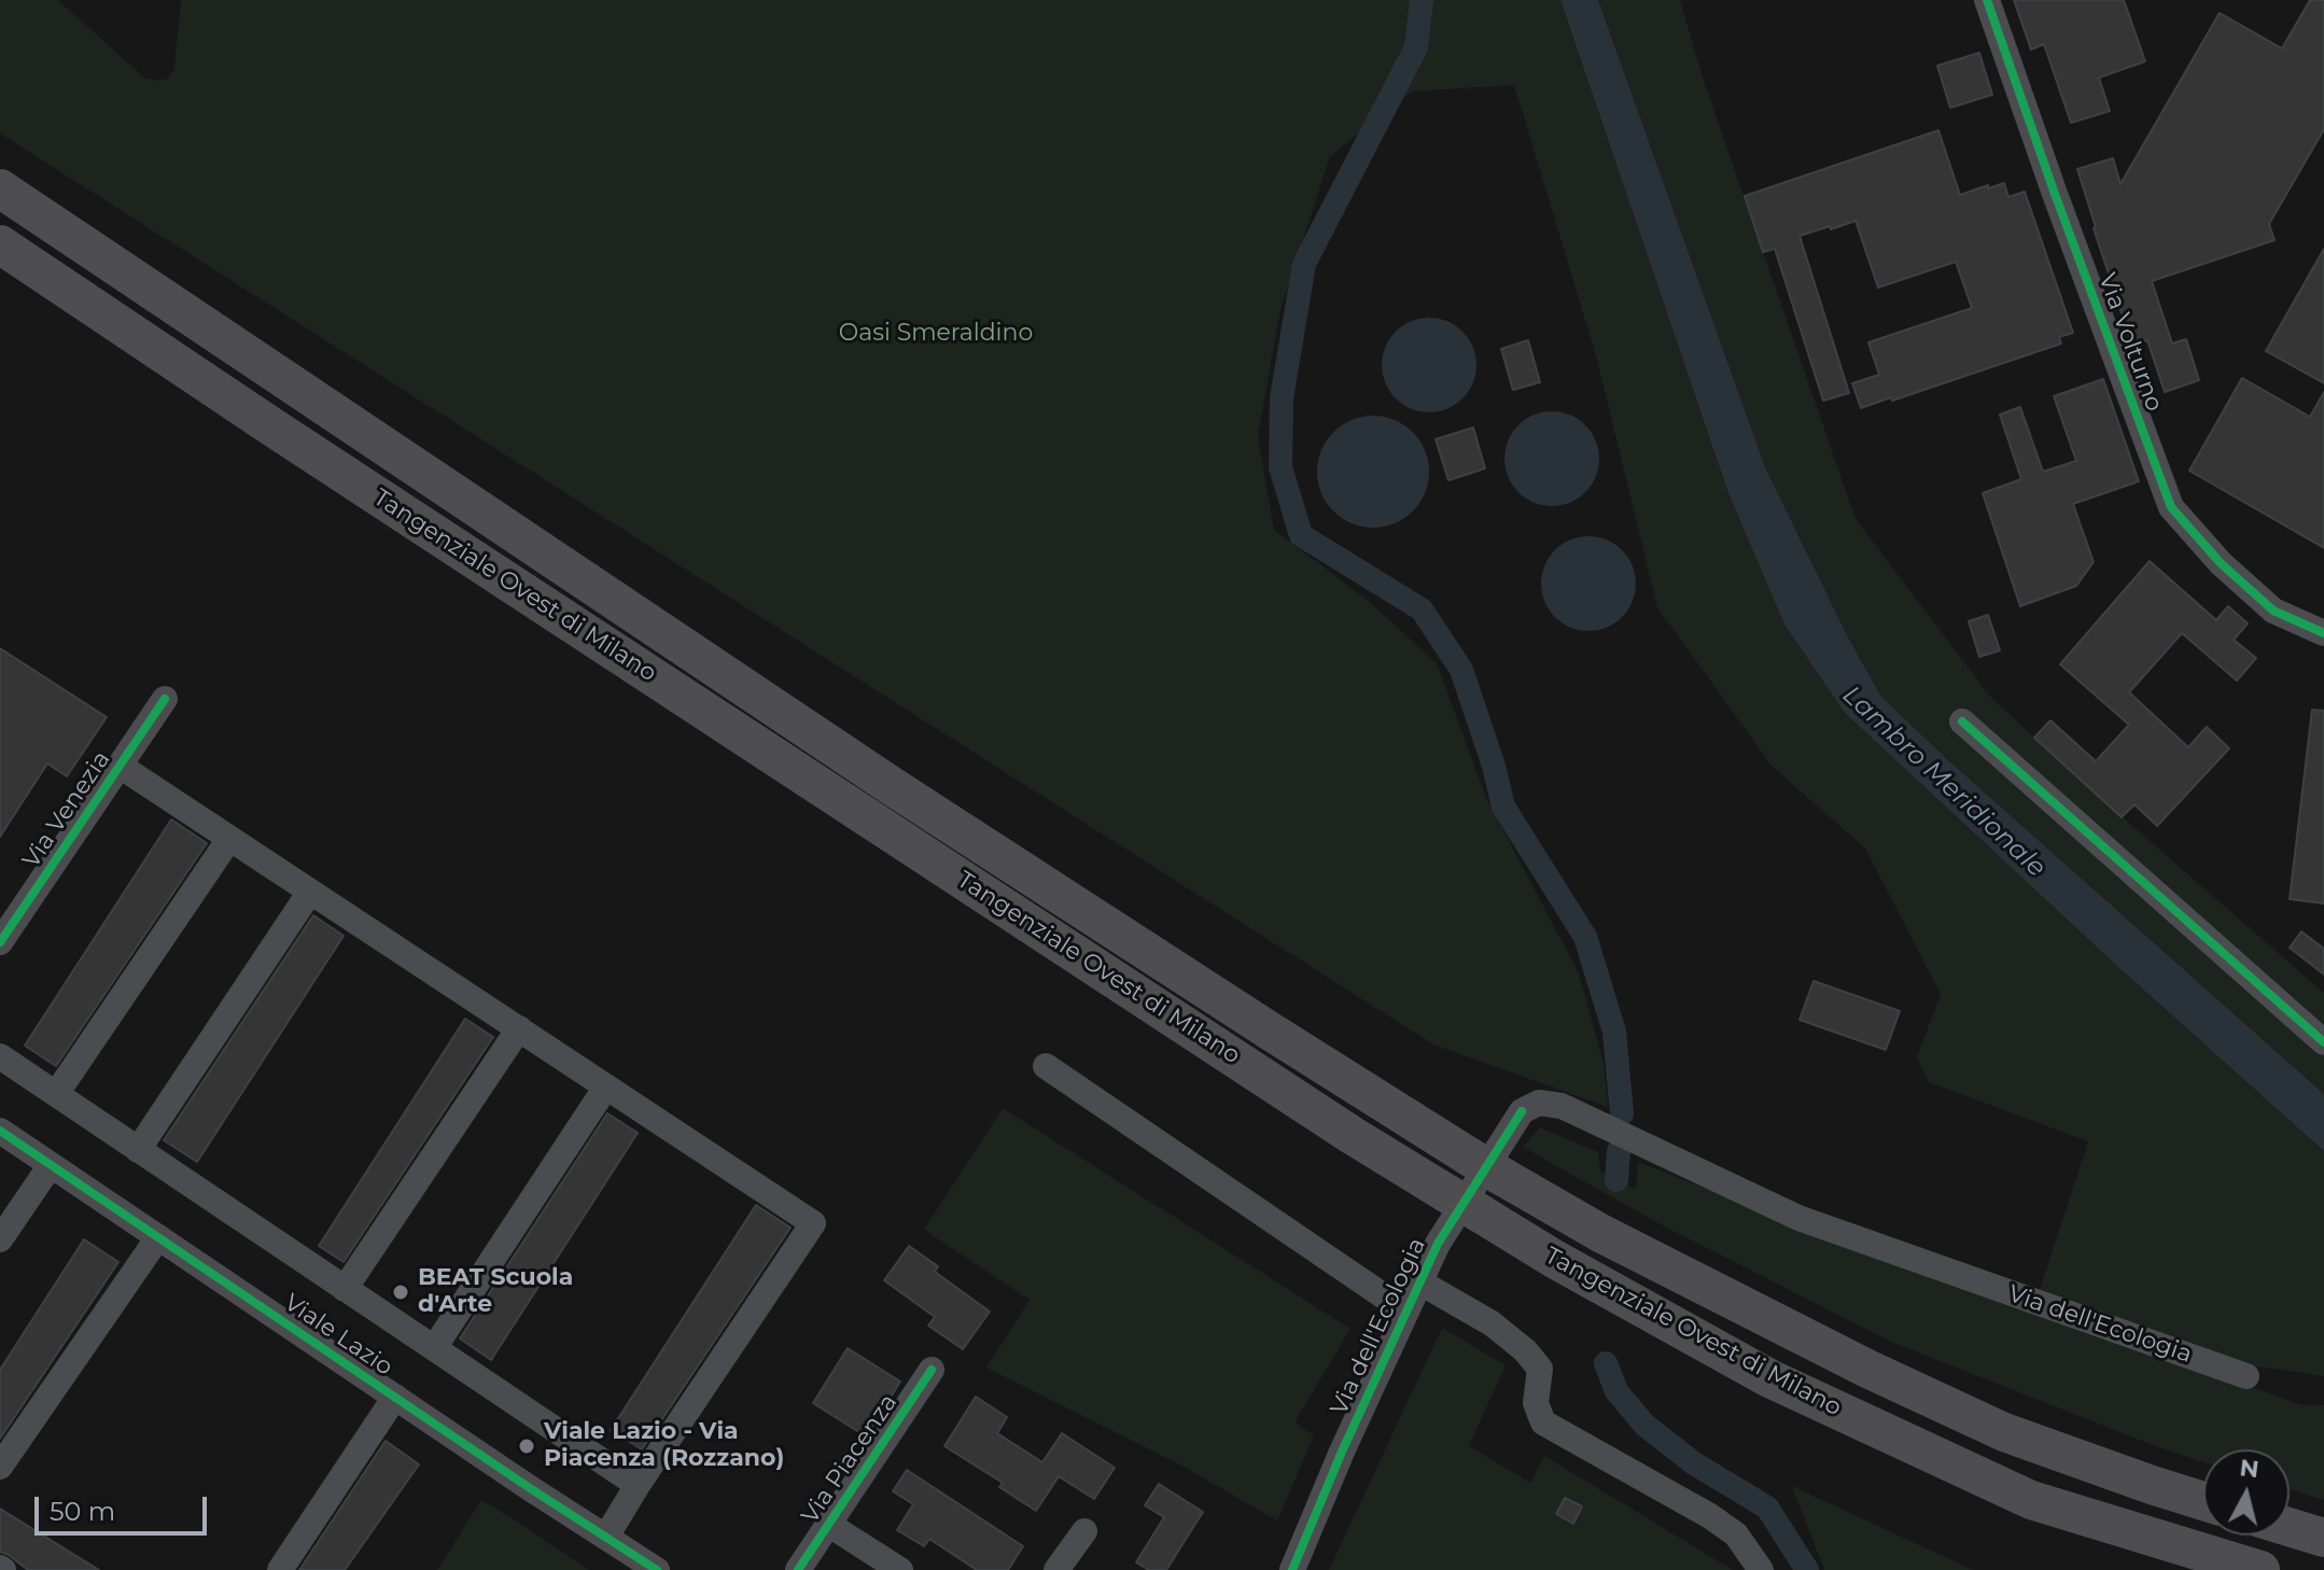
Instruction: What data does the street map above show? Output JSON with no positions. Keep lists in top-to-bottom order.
{
  "streets": {
    "highway": ["Tangenziale Ovest di Milano"],
    "street": [
      "Via Volturno",
      "Via Venezia",
      "Via dell'Ecologia",
      "Viale Lazio",
      "Via Piacenza"
    ]
  },
  "water": ["Lambro Meridionale"],
  "parks": ["Oasi Smeraldino"],
  "places": ["BEAT Scuola d'Arte", "Viale Lazio - Via Piacenza (Rozzano)"],
  "scale_bar": "50 m",
  "north": "top"
}
